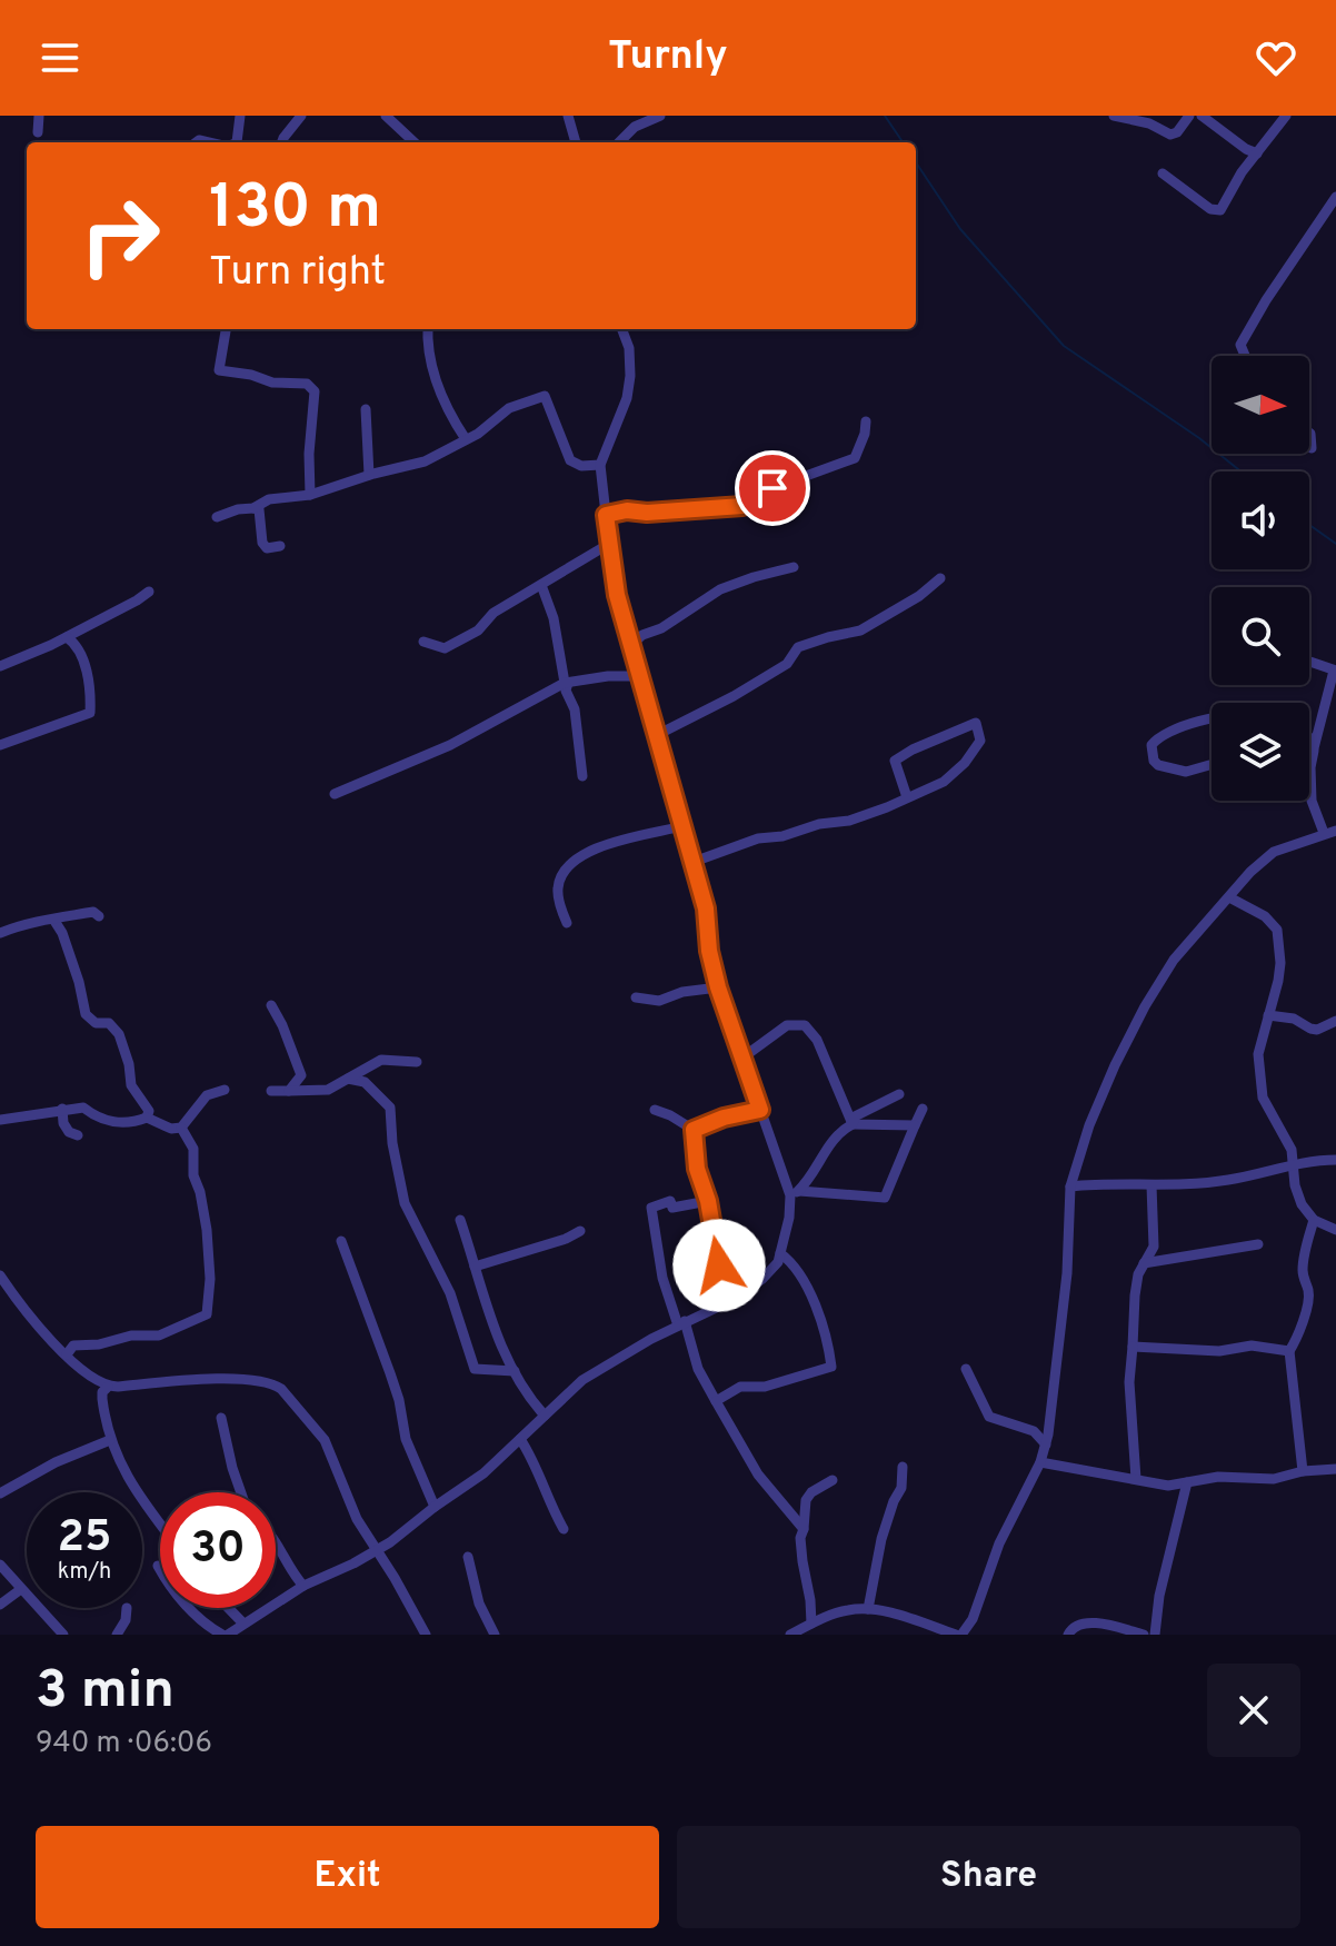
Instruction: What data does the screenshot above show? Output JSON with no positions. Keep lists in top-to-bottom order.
{
  "north": "right",
  "page": {
    "header": "Turnly",
    "turn": ["130 m", "Turn right"],
    "speed": "25 km/h",
    "limit": "30",
    "heading": ["3 min", "940 m · 06:06"],
    "buttons": ["Exit", "Share"]
  }
}
